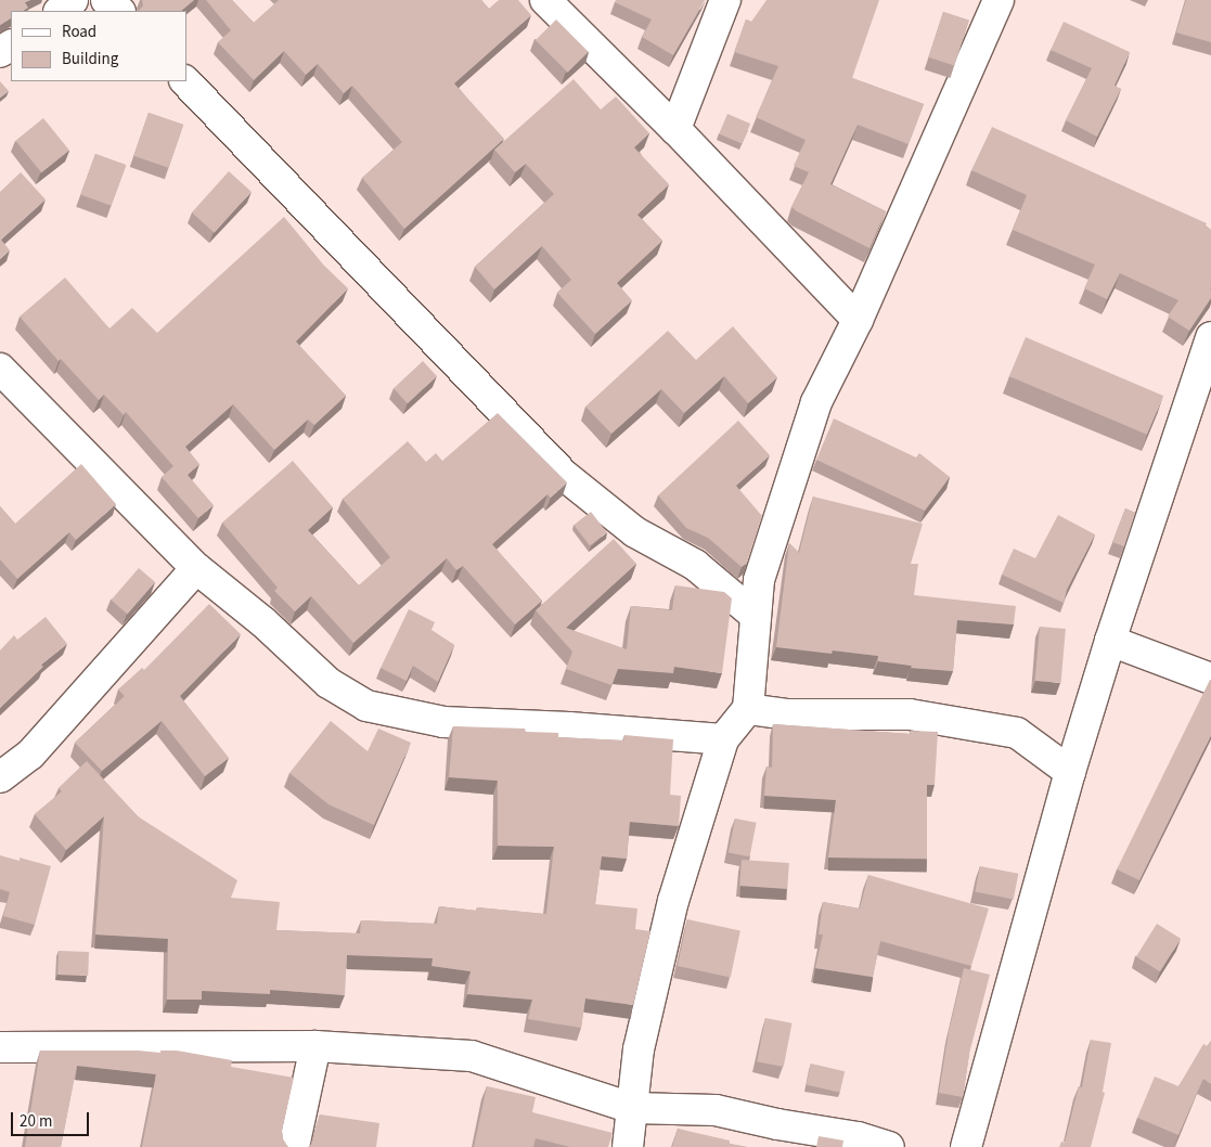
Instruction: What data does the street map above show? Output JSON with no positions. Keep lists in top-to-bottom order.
{
  "legend": ["Road", "Building"],
  "scale_bar": "20 m"
}
